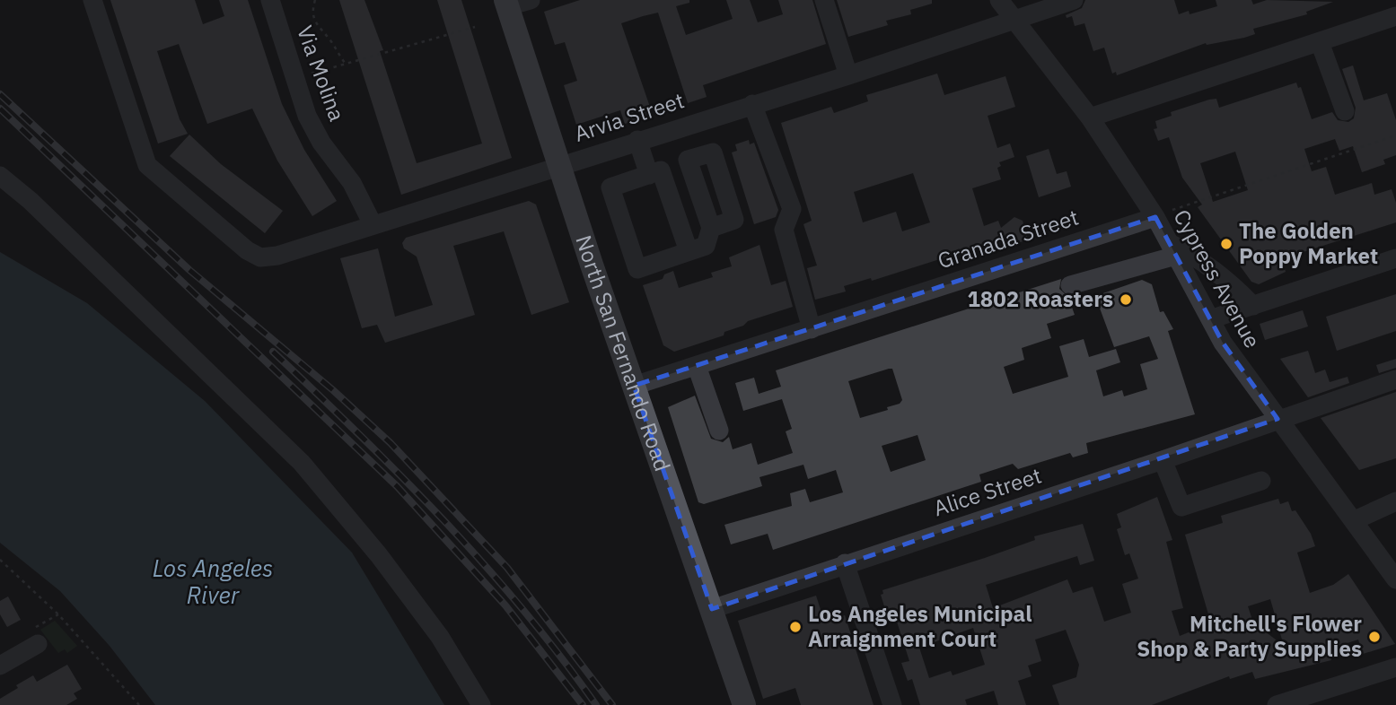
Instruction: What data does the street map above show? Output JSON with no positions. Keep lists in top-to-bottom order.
{
  "streets": {
    "main road": ["North San Fernando Road"],
    "street": [
      "Via Molina",
      "Arvia Street",
      "Granada Street",
      "Cypress Avenue",
      "Alice Street"
    ]
  },
  "crossings": [
    ["Via Molina", "Arvia Street"],
    ["Arvia Street", "Cypress Avenue"],
    ["Arvia Street", "North San Fernando Road"],
    ["Granada Street", "Cypress Avenue"],
    ["Granada Street", "North San Fernando Road"],
    ["Cypress Avenue", "Alice Street"],
    ["North San Fernando Road", "Alice Street"]
  ],
  "water": ["Los Angeles River"],
  "places": [
    "The Golden Poppy Market",
    "1802 Roasters",
    "Los Angeles Municipal Arraignment Court",
    "Mitchell's Flower Shop & Party Supplies"
  ]
}
